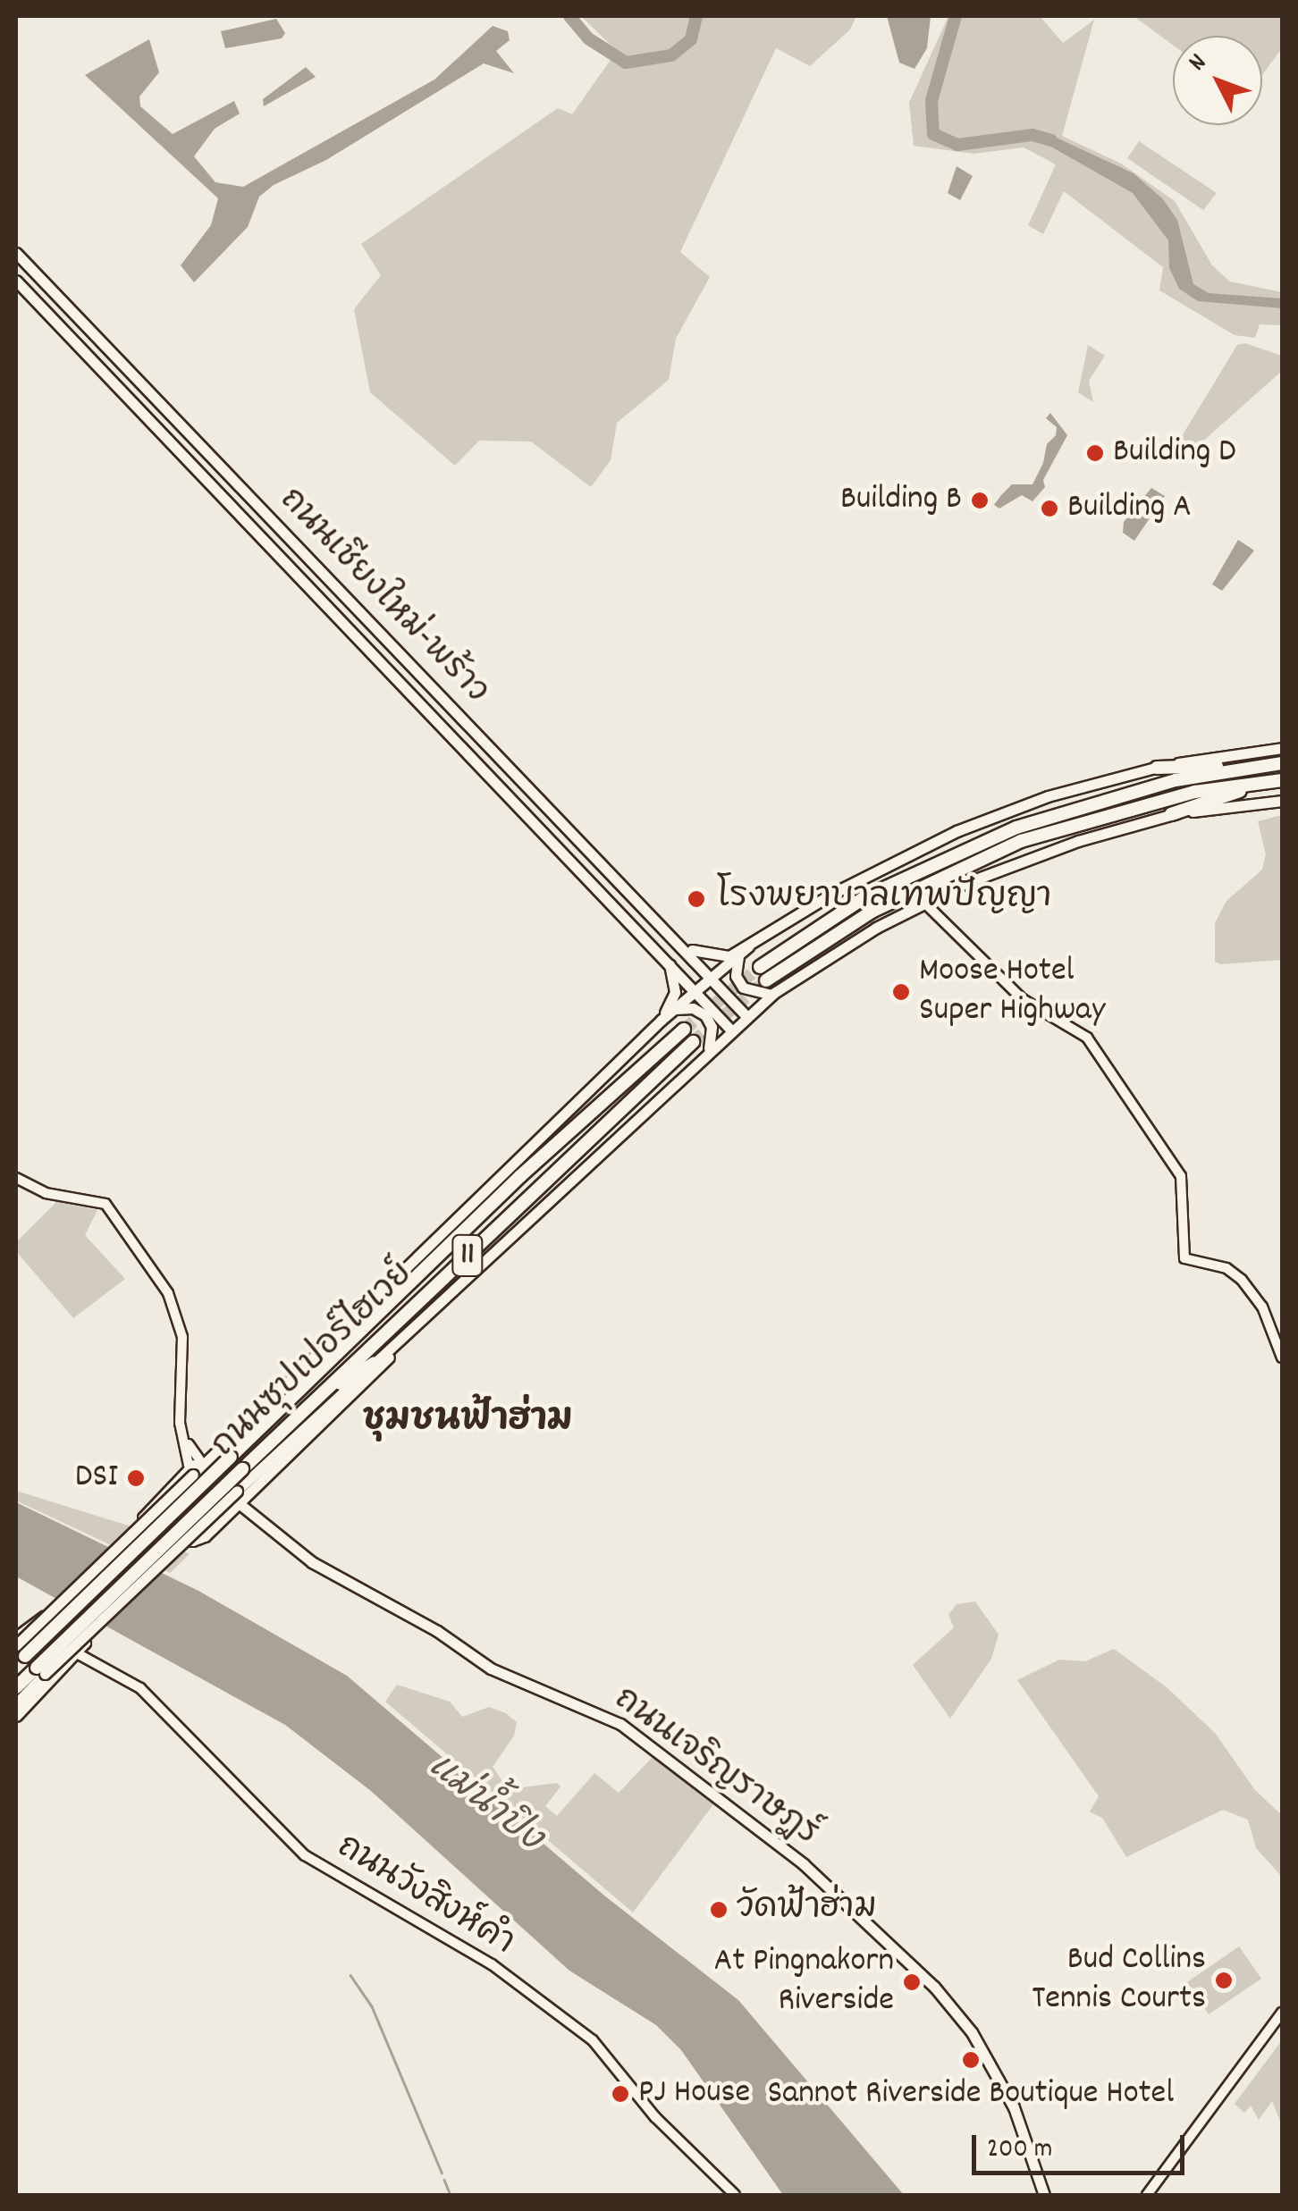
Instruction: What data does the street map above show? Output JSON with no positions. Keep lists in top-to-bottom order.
{
  "streets": {
    "highway": ["11", "ถนนซุปเปอร์ไฮเวย์"],
    "main road": ["ถนนเชียงใหม่-พร้าว", "ถนนเจริญราษฎร์"],
    "street": ["ถนนวังสิงห์คำ"]
  },
  "districts": ["ชุมชนฟ้าฮ่าม"],
  "water": ["แม่น้ำปิง"],
  "places": [
    "Building D",
    "Building B",
    "Building A",
    "โรงพยาบาลเทพปัญญา",
    "Moose Hotel Super Highway",
    "DSI",
    "วัดฟ้าฮ่าม",
    "Bud Collins Tennis Courts",
    "At Pingnakorn Riverside",
    "Sannot Riverside Boutique Hotel",
    "PJ House"
  ],
  "scale_bar": "200 m",
  "north": "top left"
}
